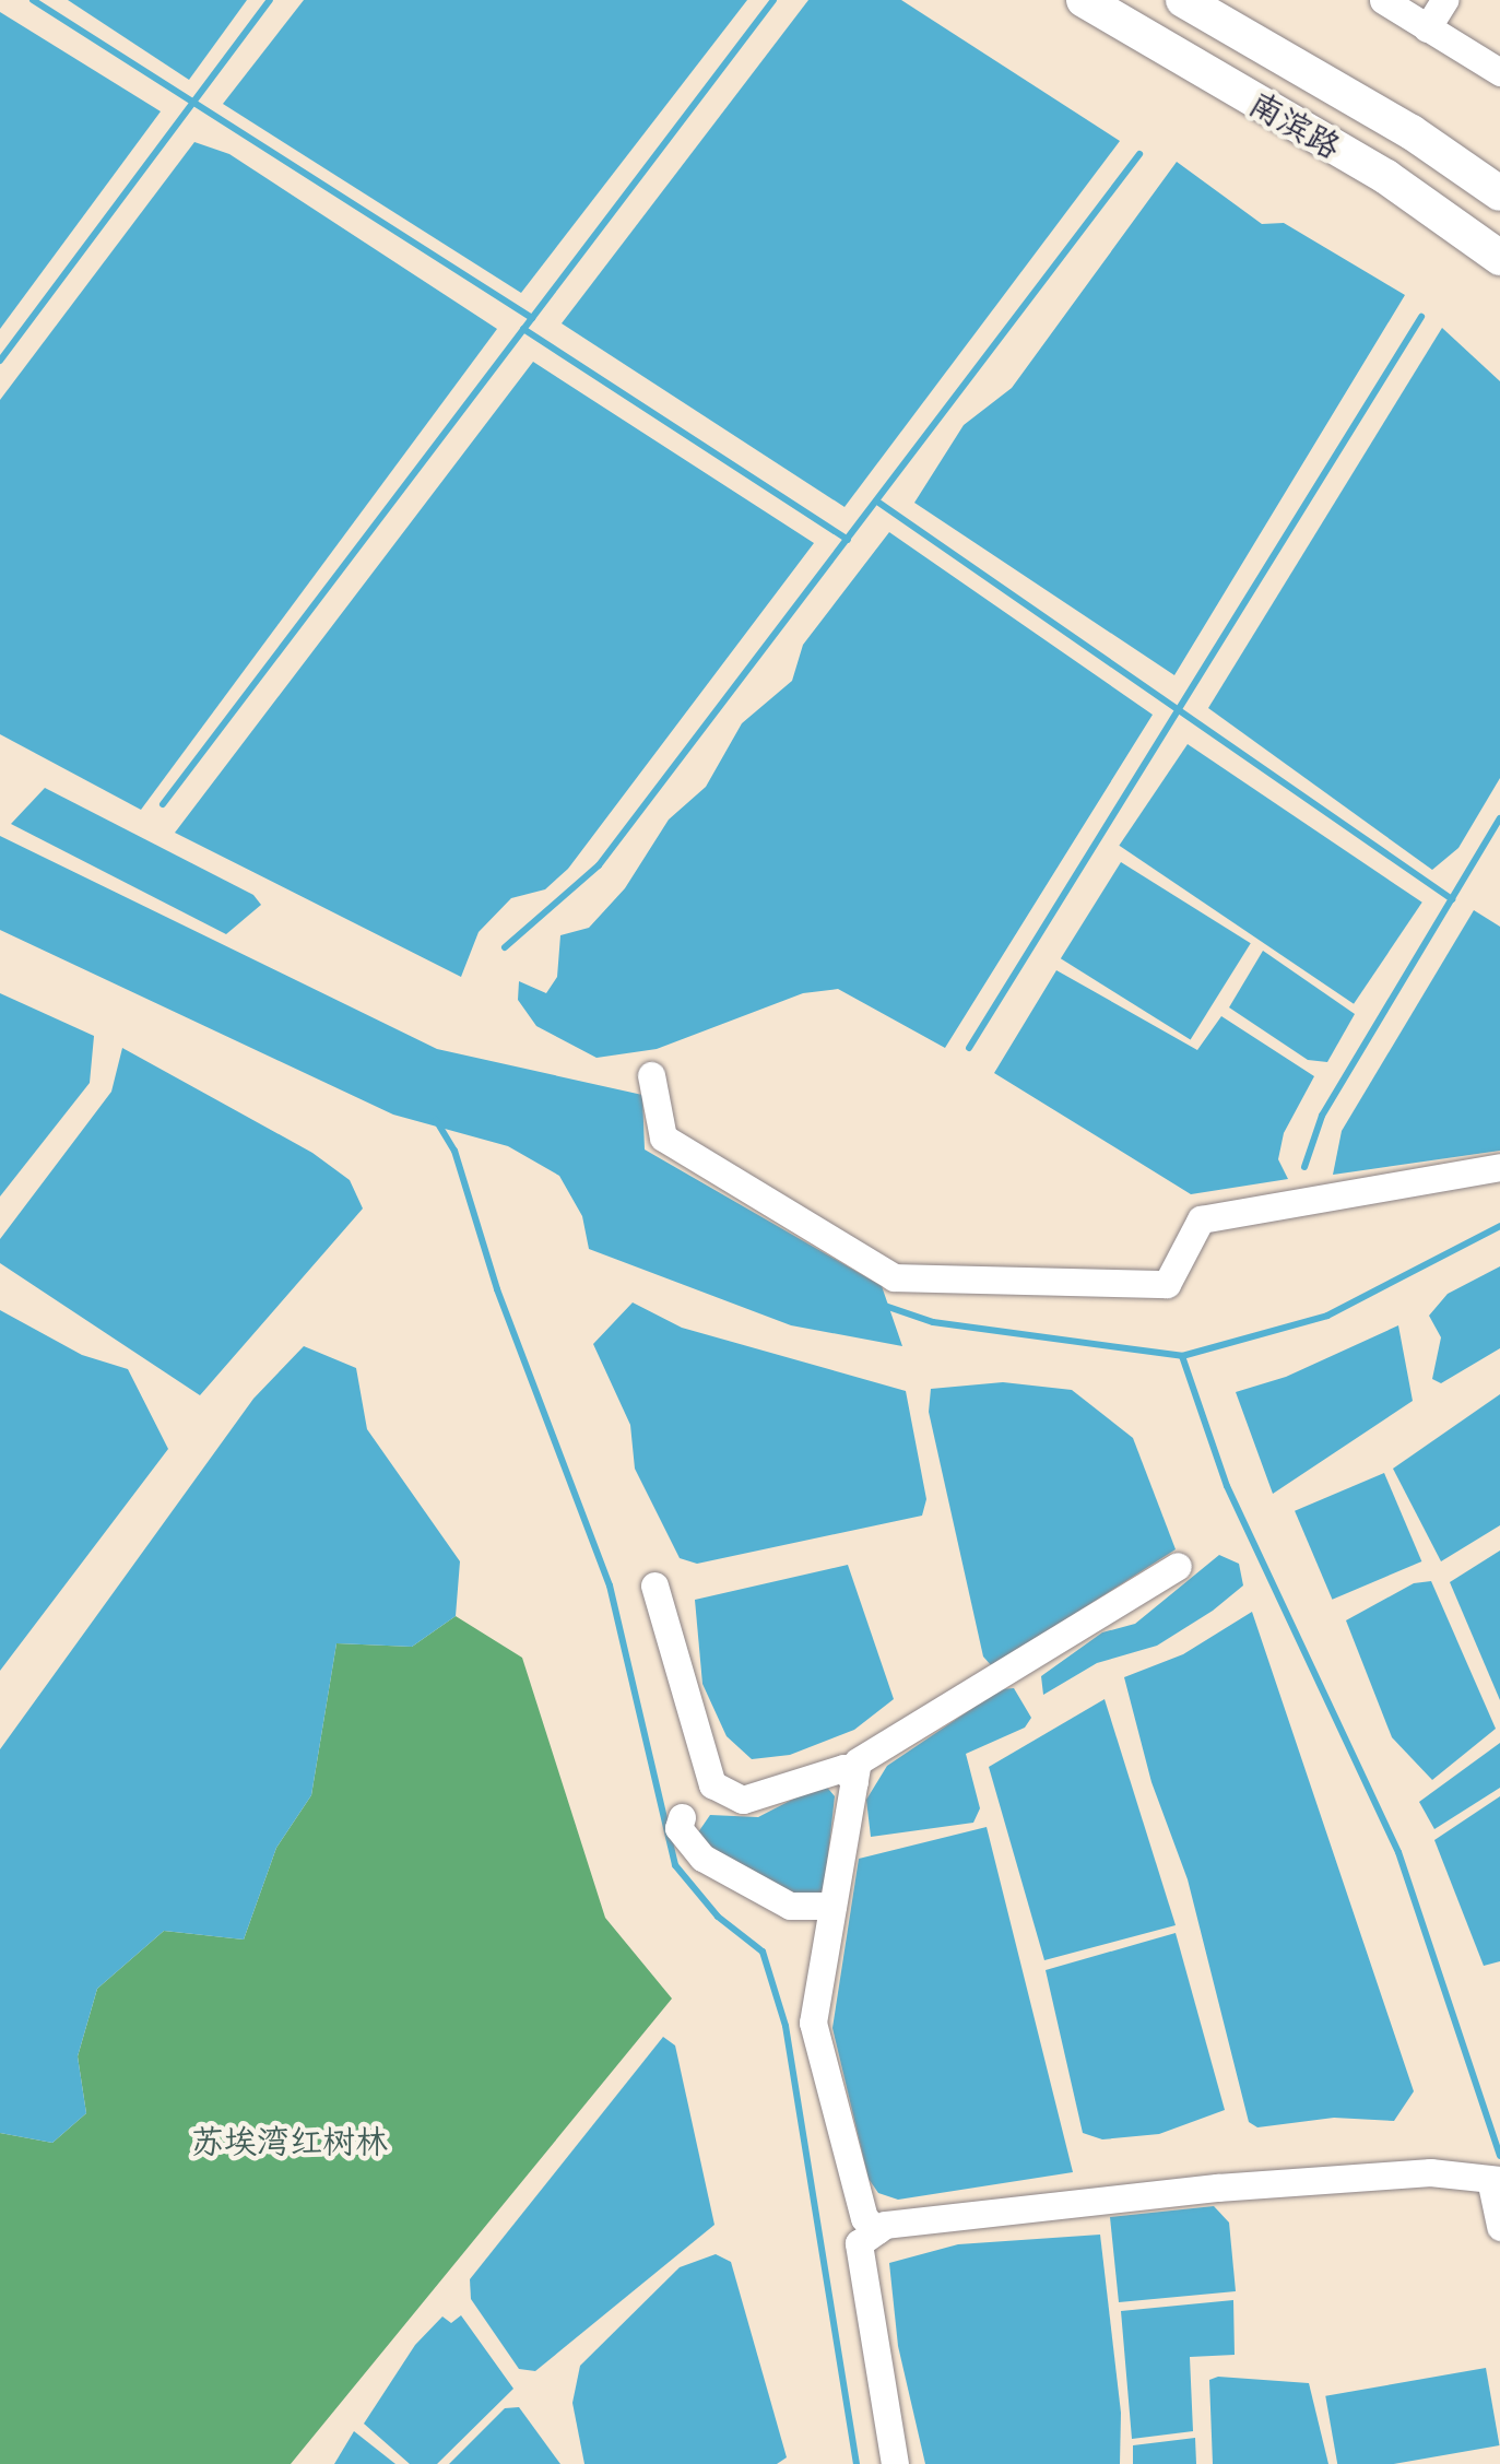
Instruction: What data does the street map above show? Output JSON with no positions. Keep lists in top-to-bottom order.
{
  "streets": {
    "main road": ["南滨路"]
  },
  "parks": ["苏埃湾红树林"]
}
